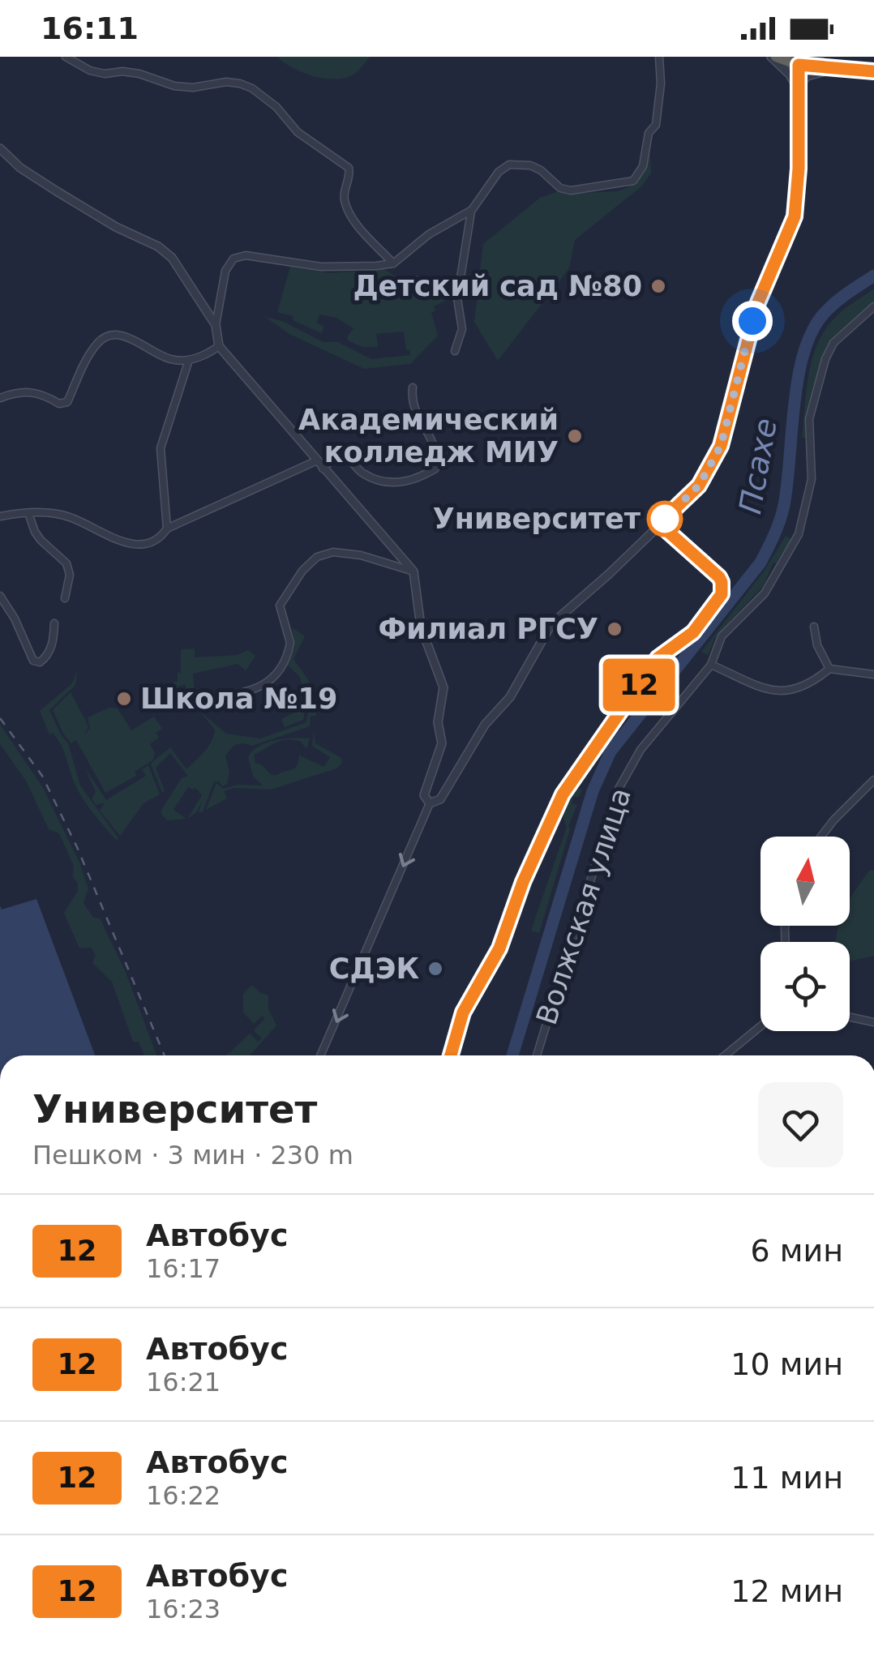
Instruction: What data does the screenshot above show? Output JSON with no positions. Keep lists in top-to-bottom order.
{
  "streets": {
    "street": ["Волжская улица"]
  },
  "water": ["Псахе"],
  "places": [
    "Детский сад №80",
    "Академический колледж МИУ",
    "Университет",
    "Филиал РГСУ",
    "Школа №19",
    "СДЭК"
  ],
  "lines": ["bus line 12"],
  "north": "top",
  "page": {
    "status": "16:11",
    "on_map": "12",
    "heading": ["Университет", "Пешком · 3 мин · 230 m"],
    "list": [
      {
        "mark": "12",
        "name": "Автобус",
        "note": "16:17",
        "value": "6 мин"
      },
      {
        "mark": "12",
        "name": "Автобус",
        "note": "16:21",
        "value": "10 мин"
      },
      {
        "mark": "12",
        "name": "Автобус",
        "note": "16:22",
        "value": "11 мин"
      },
      {
        "mark": "12",
        "name": "Автобус",
        "note": "16:23",
        "value": "12 мин"
      }
    ]
  }
}
